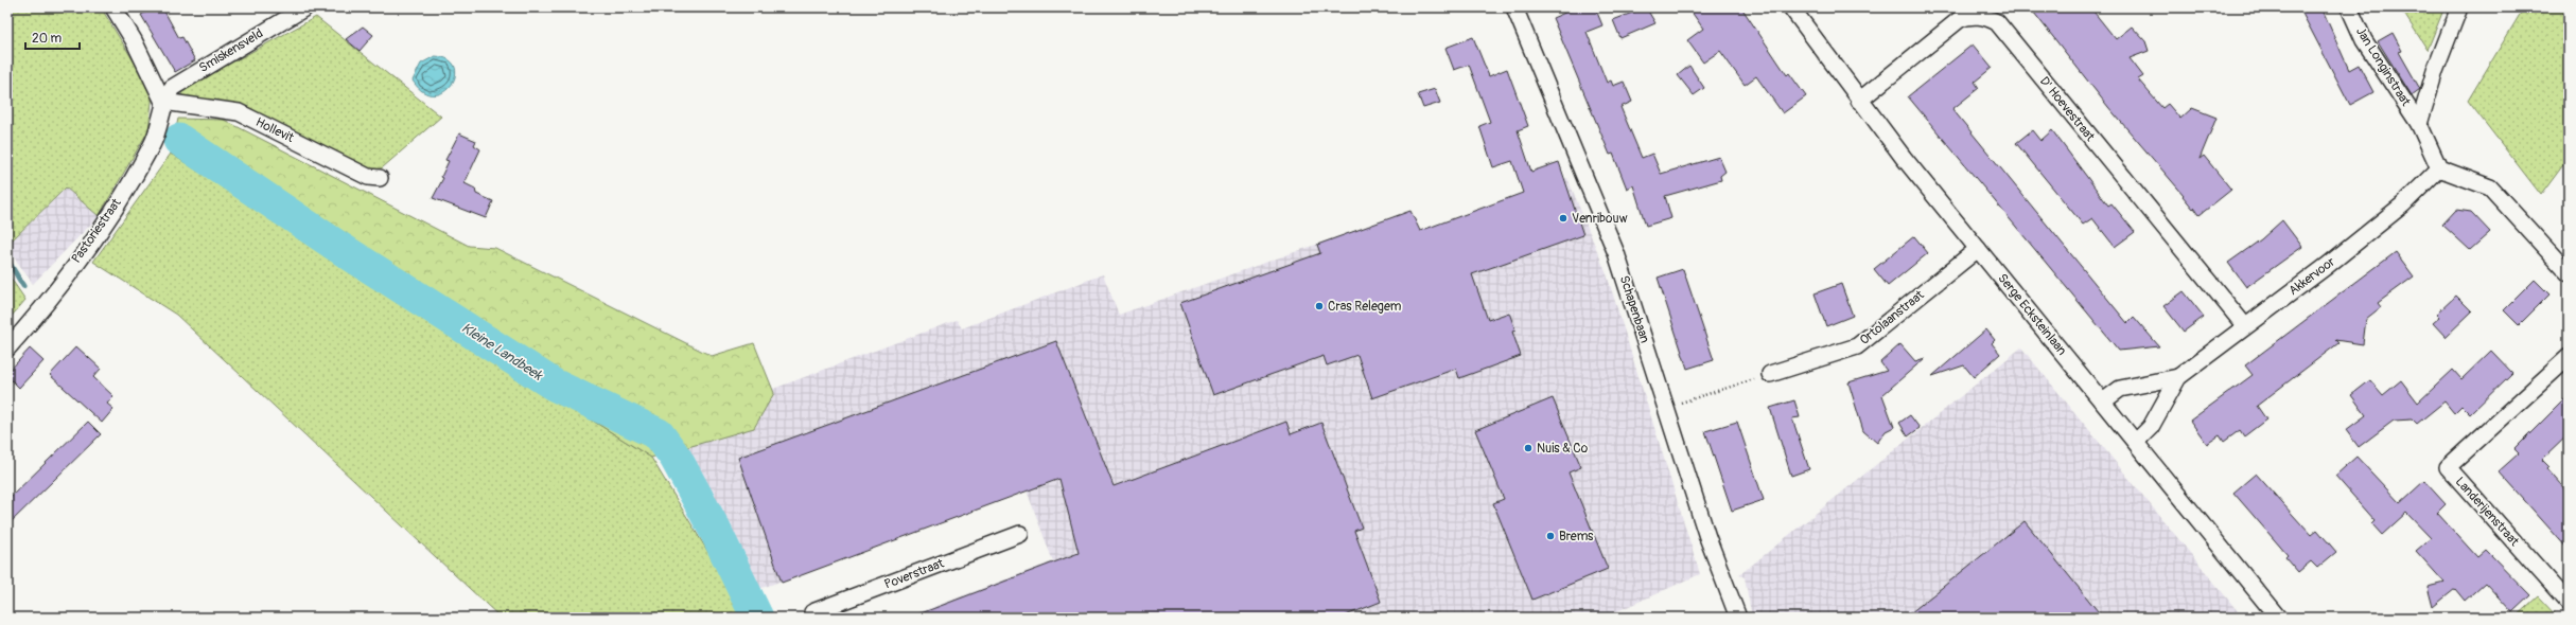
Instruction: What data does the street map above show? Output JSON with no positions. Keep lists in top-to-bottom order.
{
  "streets": {
    "street": [
      "Smiskensveld",
      "Jan Longinstraat",
      "D' Hoevestraat",
      "Hollevit",
      "Pastoriestraat",
      "Akkervoor",
      "Schapenbaan",
      "Serge Ecksteinlaan",
      "Ortolaanstraat",
      "Landerijenstraat",
      "Poverstraat"
    ]
  },
  "crossings": [
    ["Smiskensveld", "Hollevit"],
    ["Smiskensveld", "Pastoriestraat"],
    ["Jan Longinstraat", "Akkervoor"],
    ["D' Hoevestraat", "Akkervoor"],
    ["D' Hoevestraat", "Serge Ecksteinlaan"],
    ["Hollevit", "Pastoriestraat"],
    ["Akkervoor", "Serge Ecksteinlaan"],
    ["Serge Ecksteinlaan", "Ortolaanstraat"]
  ],
  "water": ["Kleine Landbeek"],
  "places": [
    "Venribouw",
    "Cras Relegem",
    "Nuis & Co",
    "Brems"
  ],
  "scale_bar": "20 m"
}
